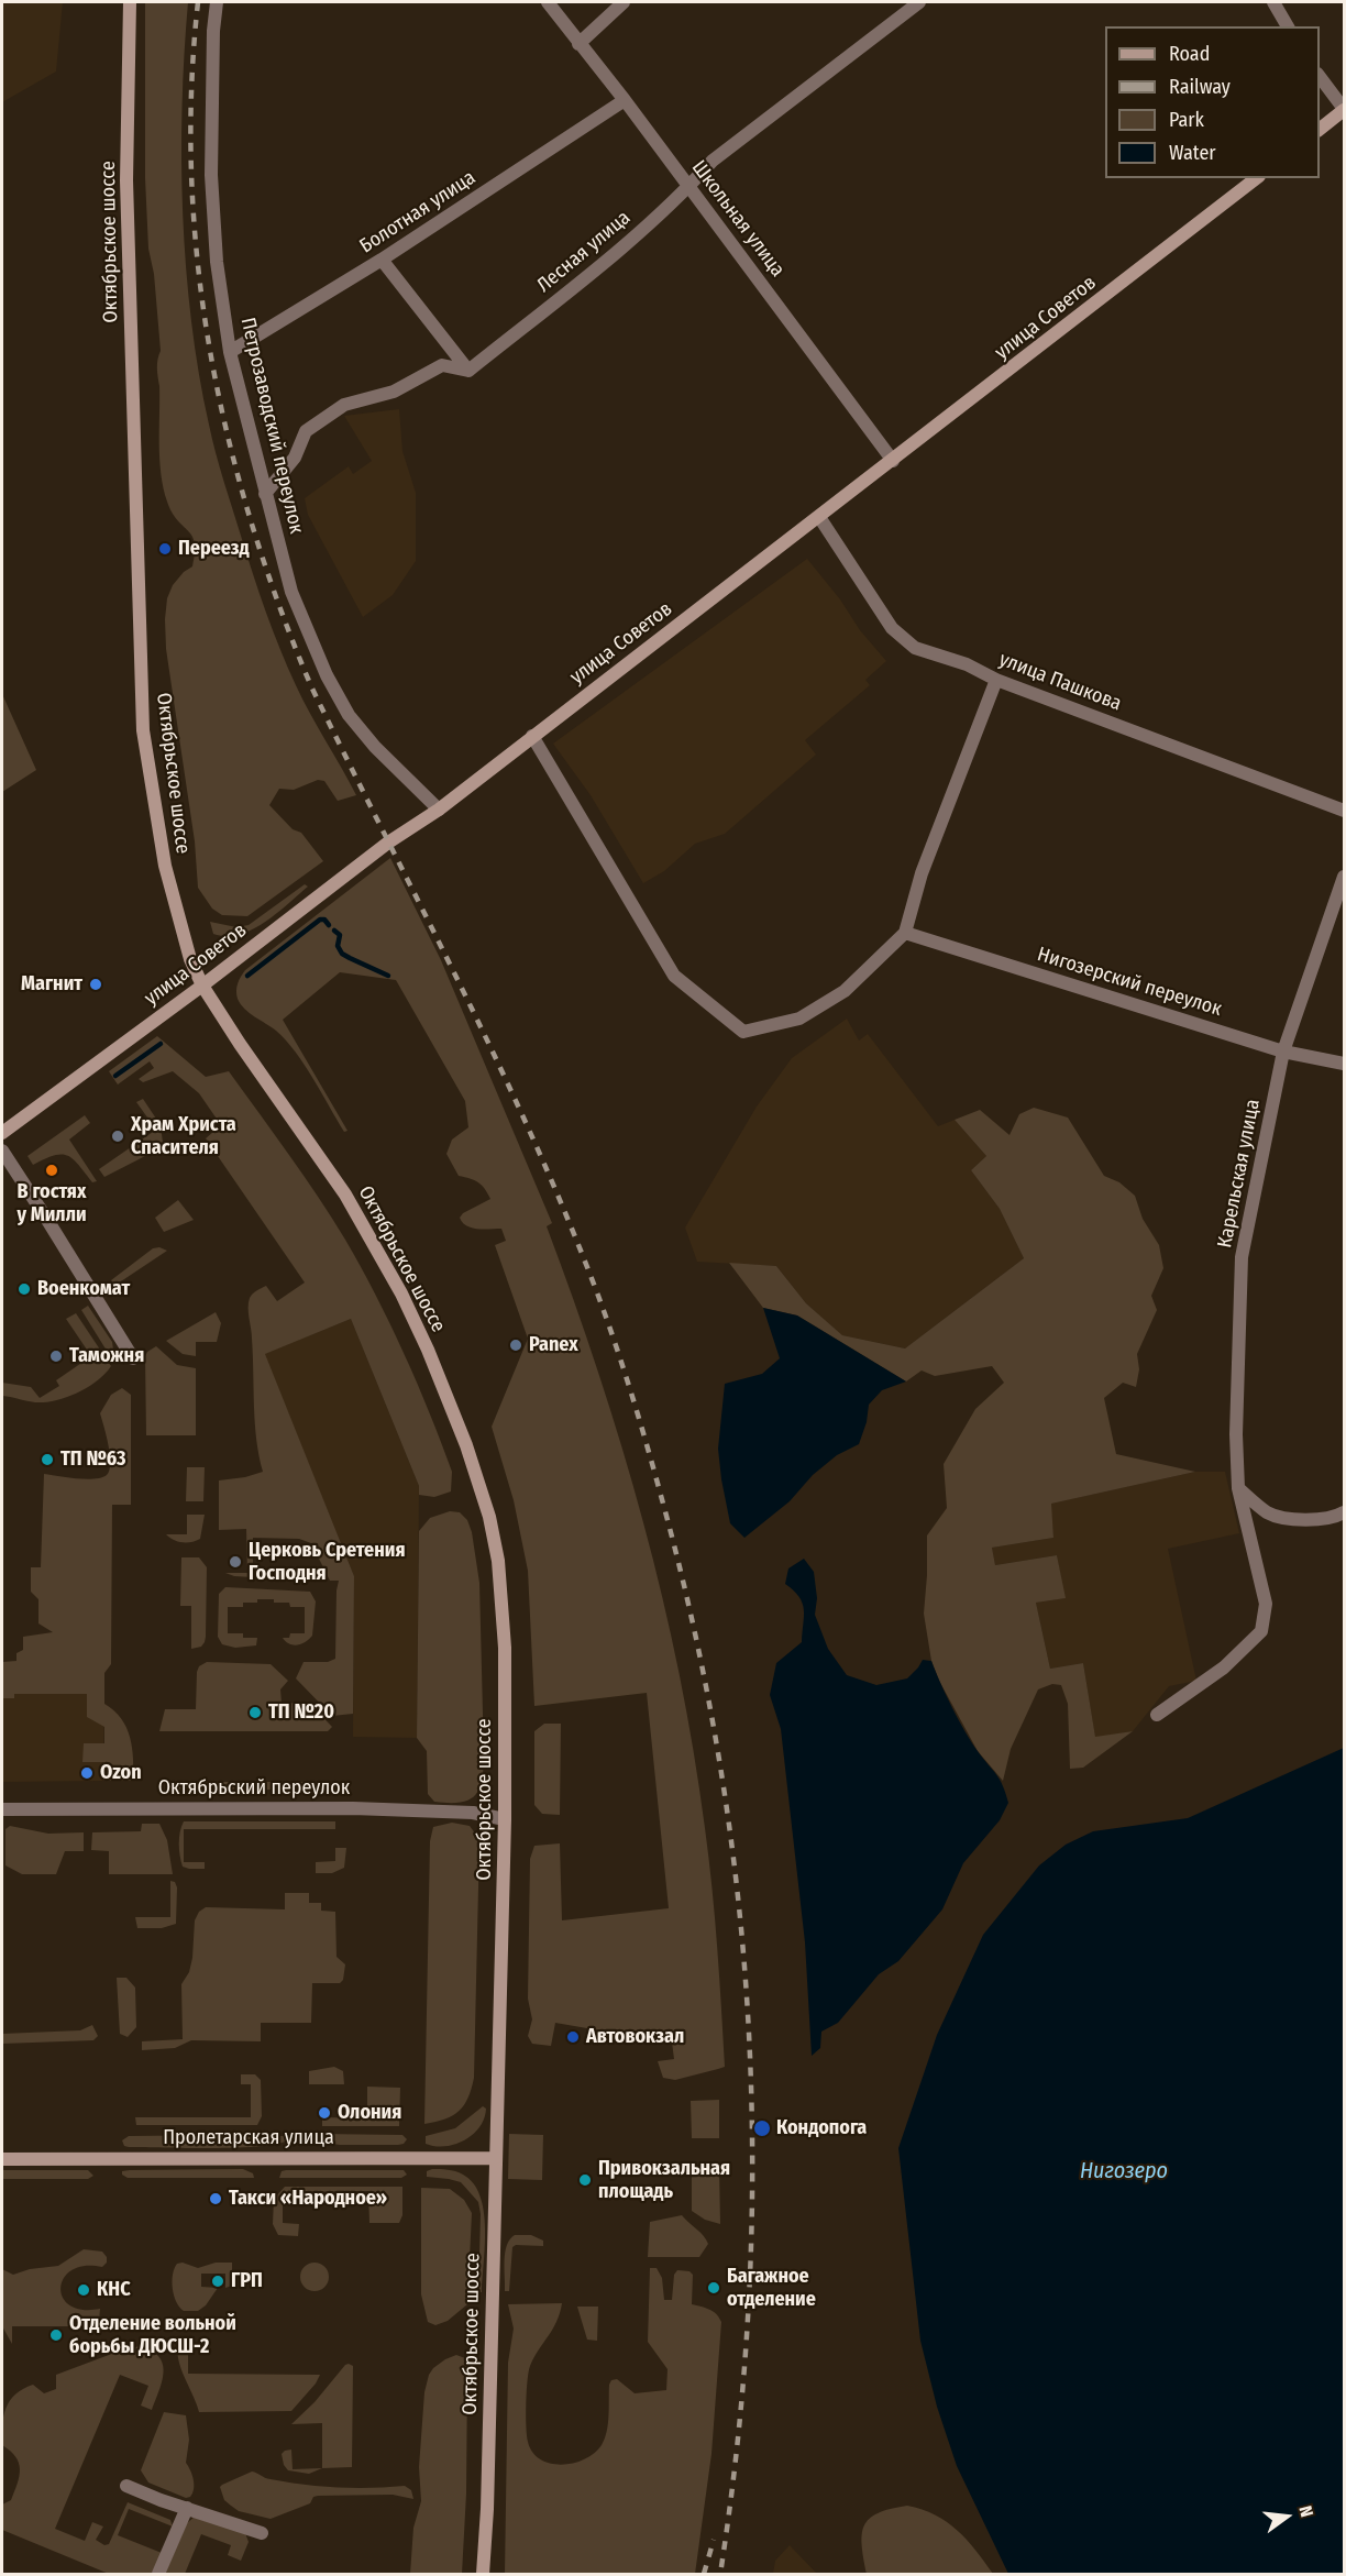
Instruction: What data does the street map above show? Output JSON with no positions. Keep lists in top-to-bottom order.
{
  "streets": {
    "street": [
      "Болотная улица",
      "Школьная улица",
      "Октябрьское шоссе",
      "Лесная улица",
      "улица Советов",
      "Петрозаводский переулок",
      "улица Пашкова",
      "Нигозерский переулок",
      "Карельская улица",
      "Октябрьский переулок",
      "Пролетарская улица"
    ]
  },
  "crossings": [
    ["Болотная улица", "Школьная улица"],
    ["Болотная улица", "Петрозаводский переулок"],
    ["Школьная улица", "Лесная улица"],
    ["Школьная улица", "улица Советов"],
    ["Октябрьское шоссе", "улица Советов"],
    ["Октябрьское шоссе", "Октябрьский переулок"],
    ["Октябрьское шоссе", "Пролетарская улица"],
    ["улица Советов", "Петрозаводский переулок"],
    ["улица Советов", "улица Пашкова"],
    ["Нигозерский переулок", "Карельская улица"]
  ],
  "water": ["Нигозеро"],
  "places": [
    "Переезд",
    "Магнит",
    "Храм Христа Спасителя",
    "В гостях у Милли",
    "Военкомат",
    "Panex",
    "Таможня",
    "ТП №63",
    "Церковь Сретения Господня",
    "ТП №20",
    "Ozon",
    "Автовокзал",
    "Олония",
    "Кондопога",
    "Привокзальная площадь",
    "Такси «Народное»",
    "ГРП",
    "Багажное отделение",
    "КНС",
    "Отделение вольной борьбы ДЮСШ-2"
  ],
  "legend": [
    "Road",
    "Railway",
    "Park",
    "Water"
  ],
  "north": "right"
}
